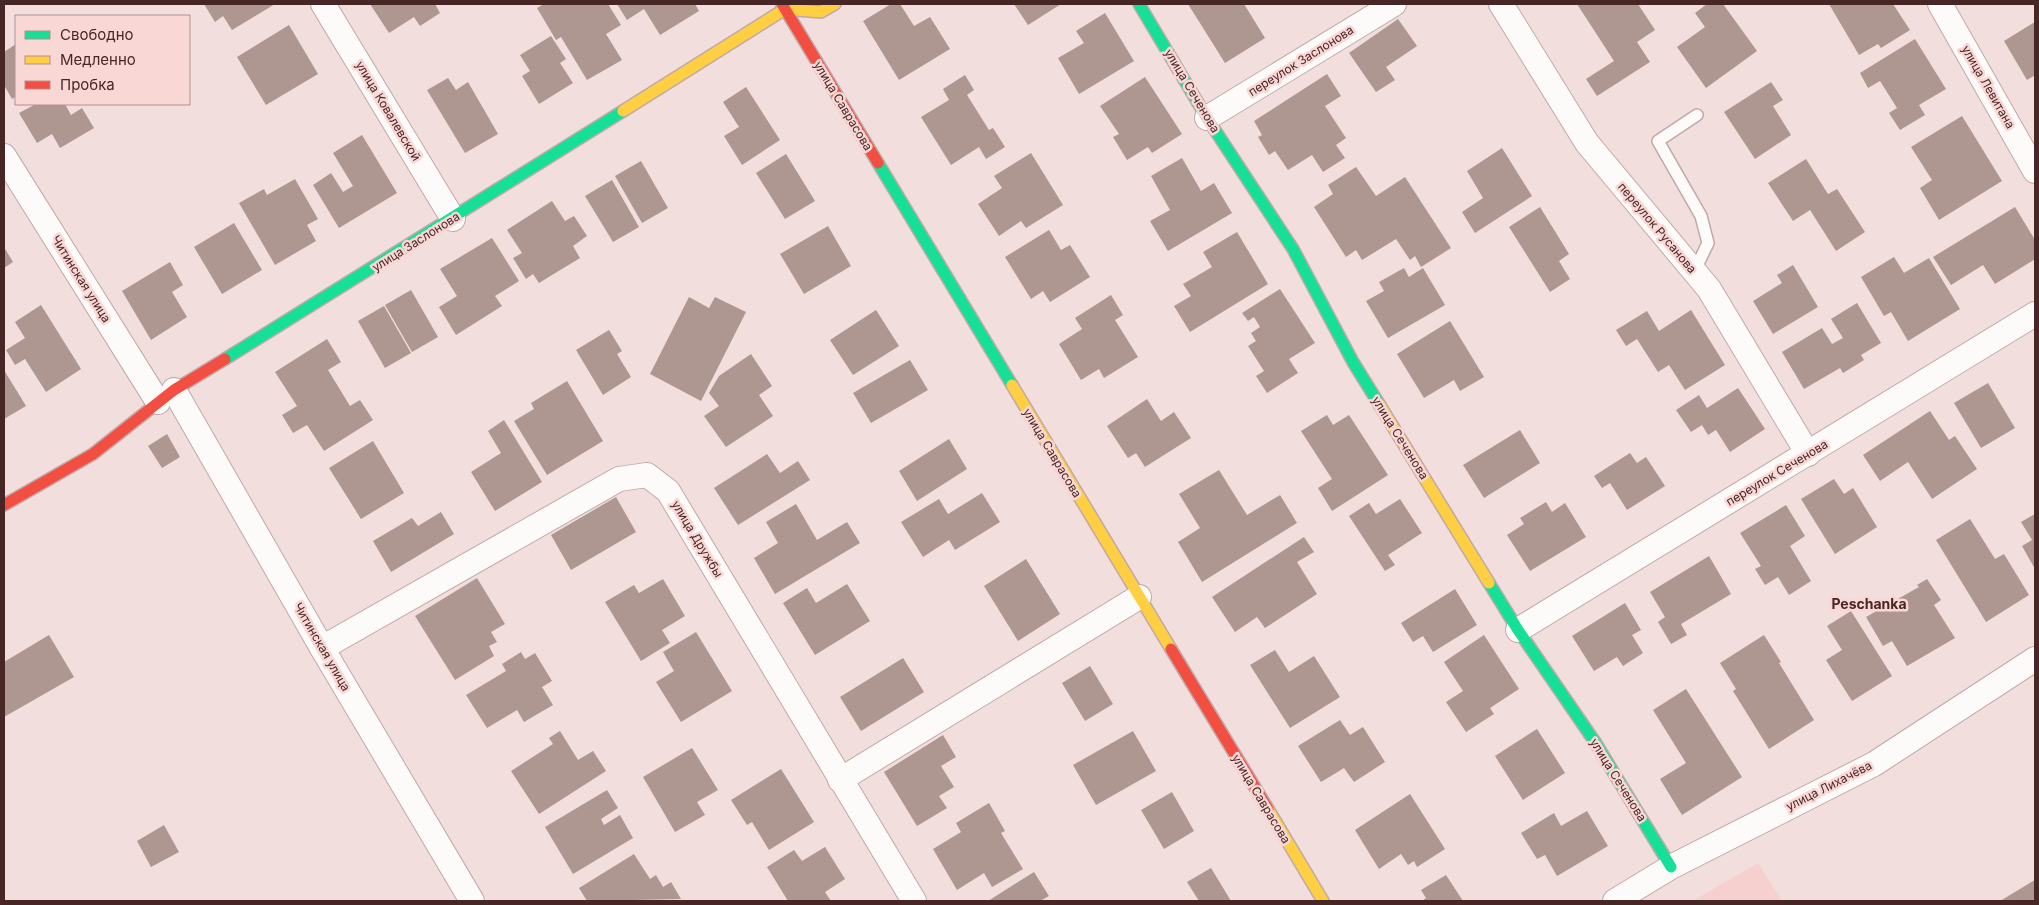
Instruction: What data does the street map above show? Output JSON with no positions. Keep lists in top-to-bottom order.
{
  "streets": {
    "street": [
      "переулок Заслонова",
      "улица Левитана",
      "улица Сеченова",
      "улица Саврасова",
      "улица Ковалевской",
      "переулок Русанова",
      "улица Заслонова",
      "Читинская улица",
      "переулок Сеченова",
      "улица Дружбы",
      "улица Лихачёва"
    ]
  },
  "crossings": [
    ["переулок Заслонова", "улица Сеченова"],
    ["улица Сеченова", "переулок Сеченова"],
    ["улица Сеченова", "улица Лихачёва"],
    ["улица Саврасова", "улица Заслонова"],
    ["улица Ковалевской", "улица Заслонова"],
    ["переулок Русанова", "переулок Сеченова"],
    ["улица Заслонова", "Читинская улица"],
    ["Читинская улица", "улица Дружбы"]
  ],
  "districts": ["Peschanka"],
  "legend": ["Свободно", "Медленно", "Пробка"]
}
